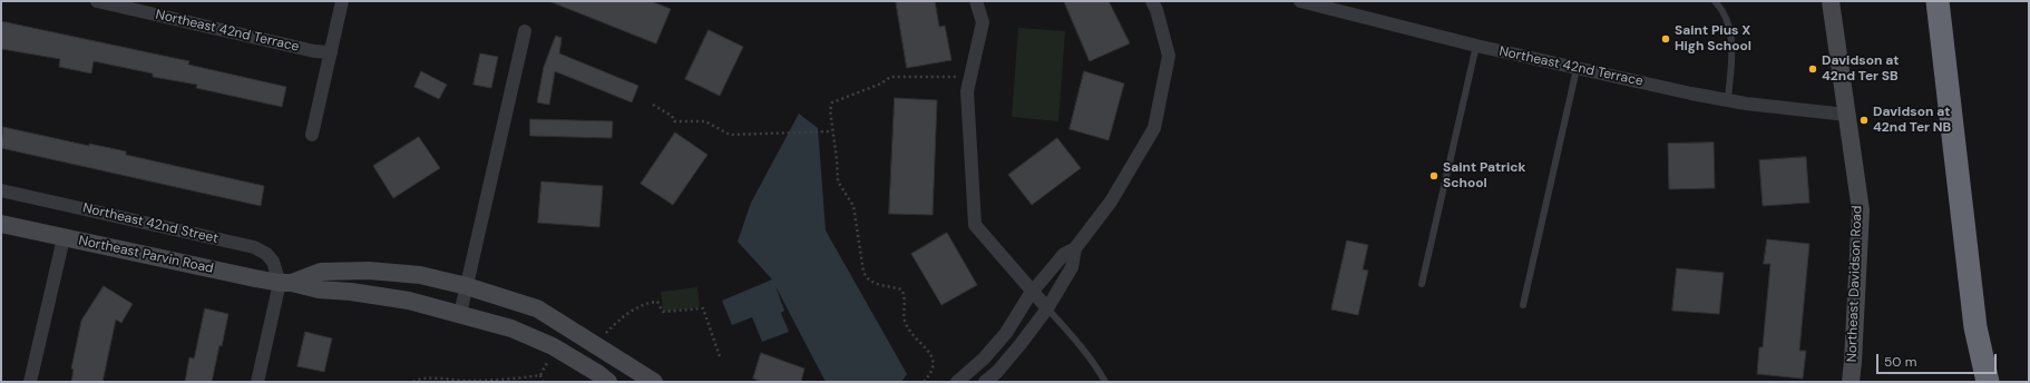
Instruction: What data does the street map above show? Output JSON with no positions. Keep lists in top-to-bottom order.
{
  "streets": {
    "main road": ["Northeast Parvin Road", "Northeast Davidson Road"],
    "street": ["Northeast 42nd Terrace", "Northeast 42nd Street"]
  },
  "crossings": [
    ["Northeast 42nd Terrace", "Northeast Davidson Road"],
    ["Northeast 42nd Street", "Northeast Parvin Road"]
  ],
  "places": [
    "Saint Pius X High School",
    "Davidson at 42nd Ter SB",
    "Davidson at 42nd Ter NB",
    "Saint Patrick School"
  ],
  "scale_bar": "50 m"
}
